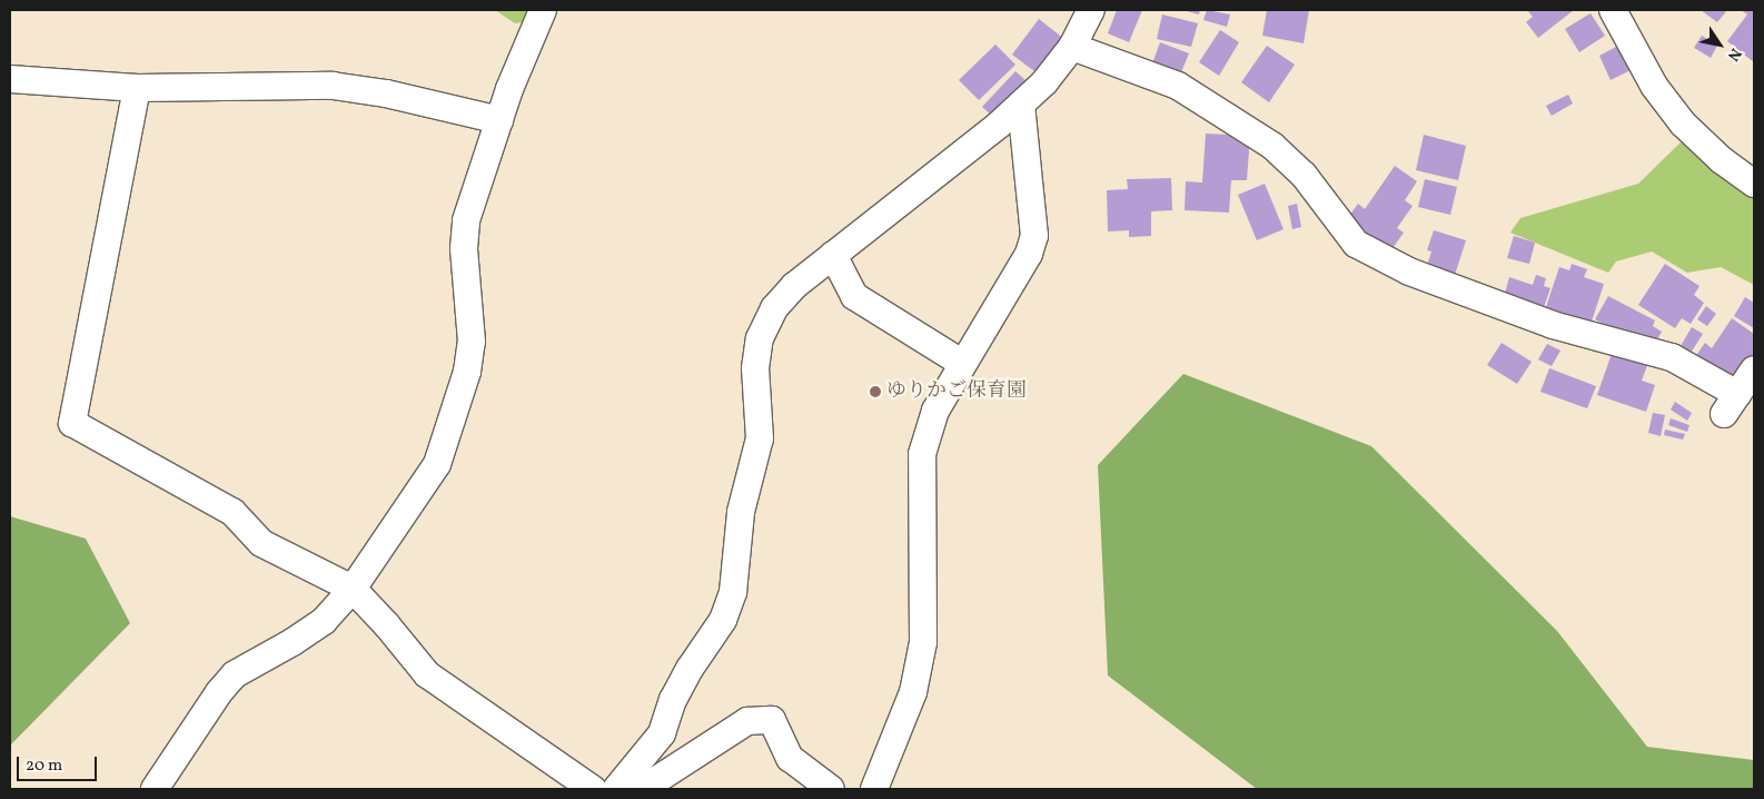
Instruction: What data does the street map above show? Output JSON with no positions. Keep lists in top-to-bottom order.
{
  "places": ["ゆりかご保育園"],
  "scale_bar": "20 m",
  "north": "bottom right"
}
